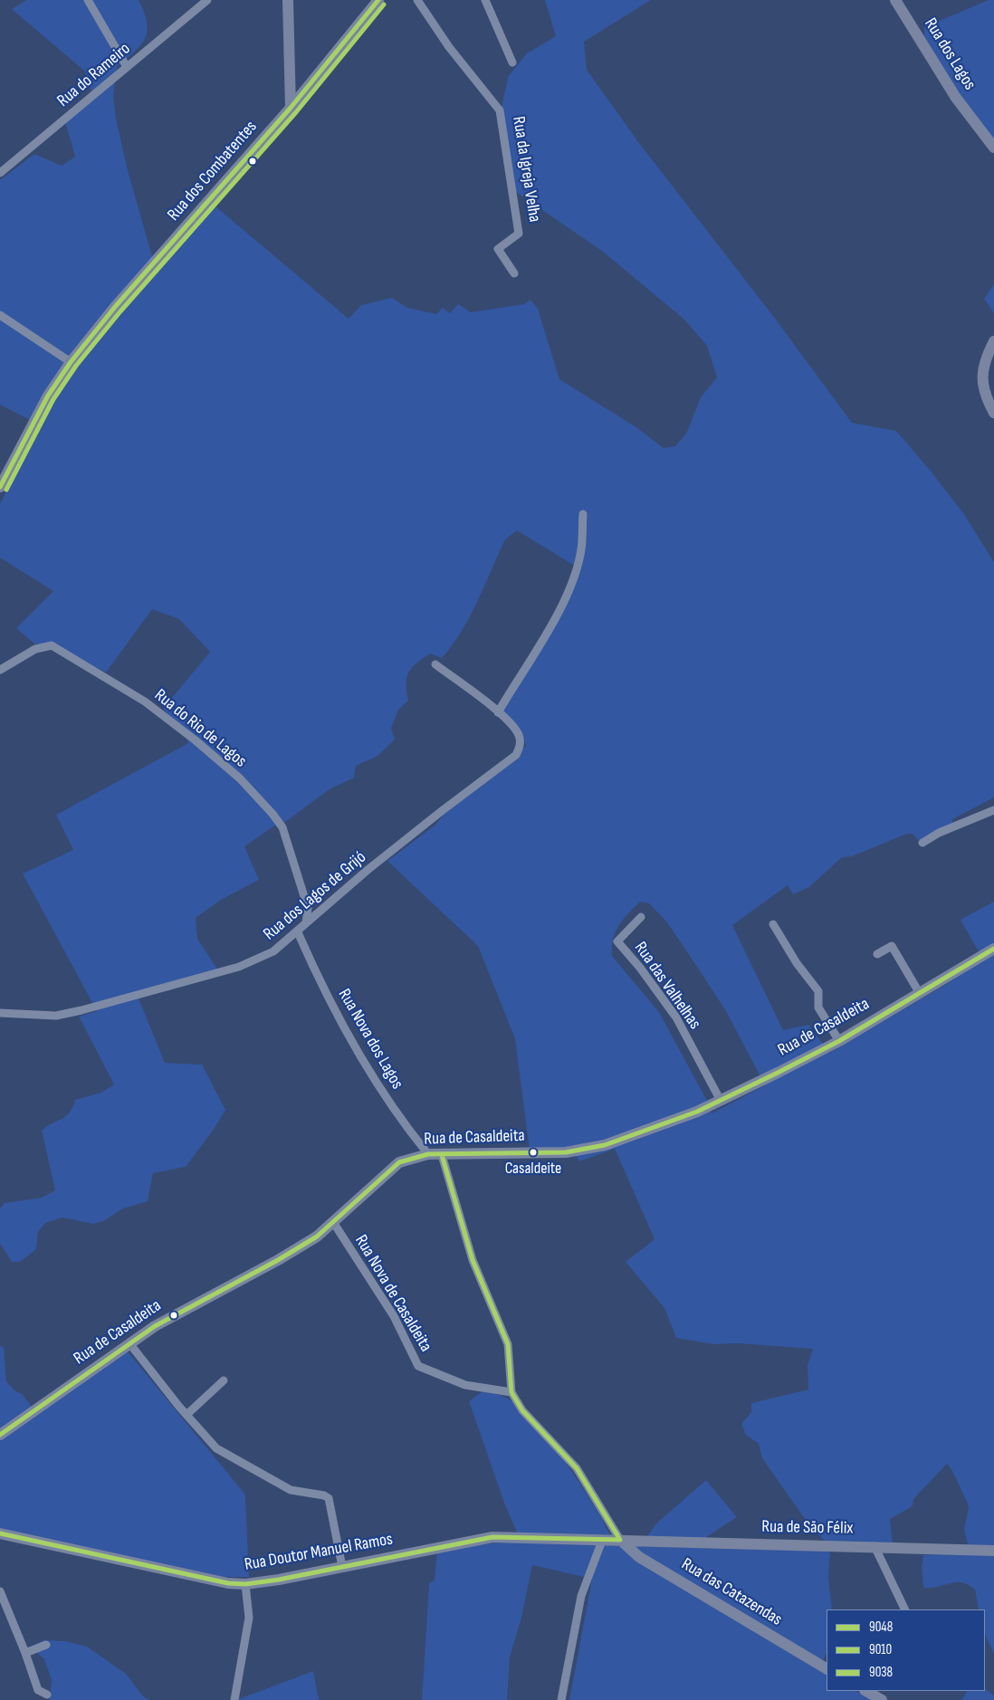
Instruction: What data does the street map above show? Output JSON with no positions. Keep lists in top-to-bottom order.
{
  "streets": {
    "main road": [
      "Rua dos Lagos",
      "Rua dos Combatentes",
      "Rua de Casaldeita",
      "Rua de São Félix",
      "Rua Doutor Manuel Ramos",
      "Rua das Catazendas"
    ],
    "street": [
      "Rua do Rameiro",
      "Rua da Igreja Velha",
      "Rua do Rio de Lagos",
      "Rua dos Lagos de Grijó",
      "Rua das Valhelhas",
      "Rua Nova dos Lagos",
      "Rua Nova de Casaldeita"
    ]
  },
  "crossings": [
    ["Rua do Rio de Lagos", "Rua dos Lagos de Grijó"],
    ["Rua dos Lagos de Grijó", "Rua Nova dos Lagos"],
    ["Rua das Valhelhas", "Rua de Casaldeita"],
    ["Rua de Casaldeita", "Rua Nova dos Lagos"],
    ["Rua de Casaldeita", "Rua Nova de Casaldeita"],
    ["Rua de São Félix", "Rua Doutor Manuel Ramos"],
    ["Rua de São Félix", "Rua das Catazendas"],
    ["Rua Doutor Manuel Ramos", "Rua das Catazendas"]
  ],
  "places": ["Casaldeite"],
  "lines": ["transit line 9010", "transit line 9038", "transit line 9048"],
  "legend": ["9048", "9010", "9038"]
}
